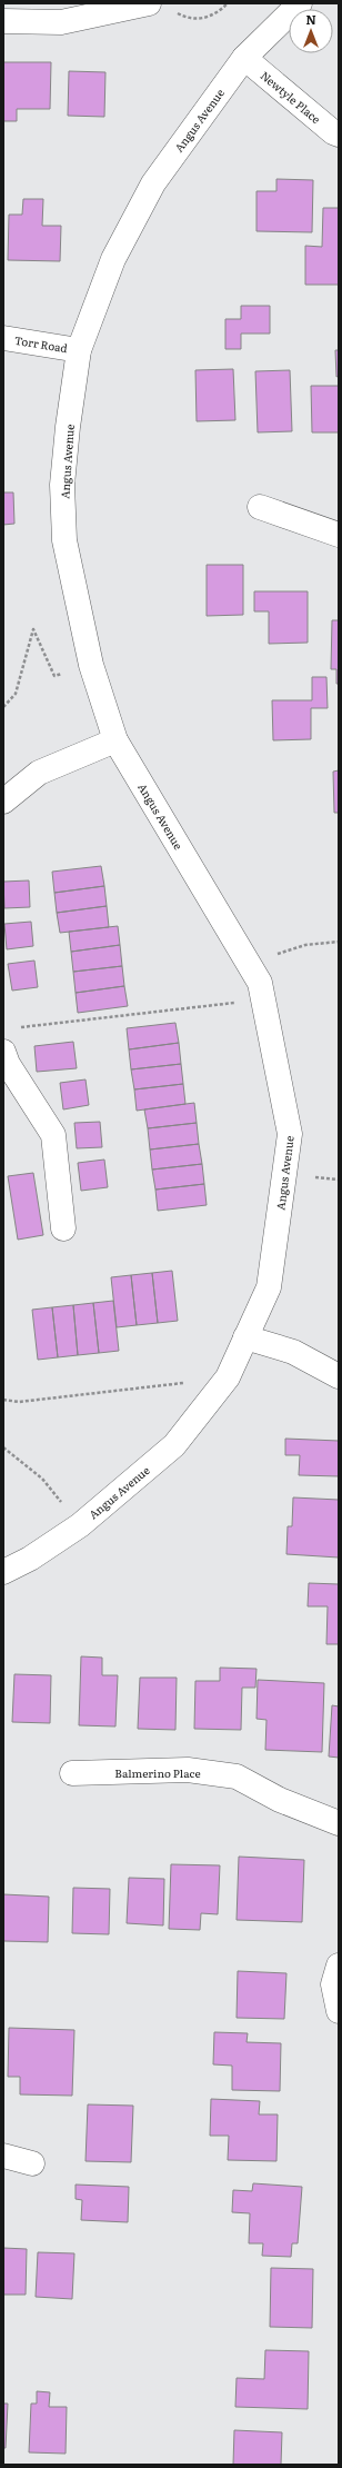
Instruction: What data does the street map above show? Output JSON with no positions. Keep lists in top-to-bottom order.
{
  "streets": {
    "street": [
      "Newtyle Place",
      "Angus Avenue",
      "Torr Road",
      "Balmerino Place"
    ]
  },
  "crossings": [
    ["Newtyle Place", "Angus Avenue"],
    ["Angus Avenue", "Torr Road"]
  ],
  "north": "top"
}
